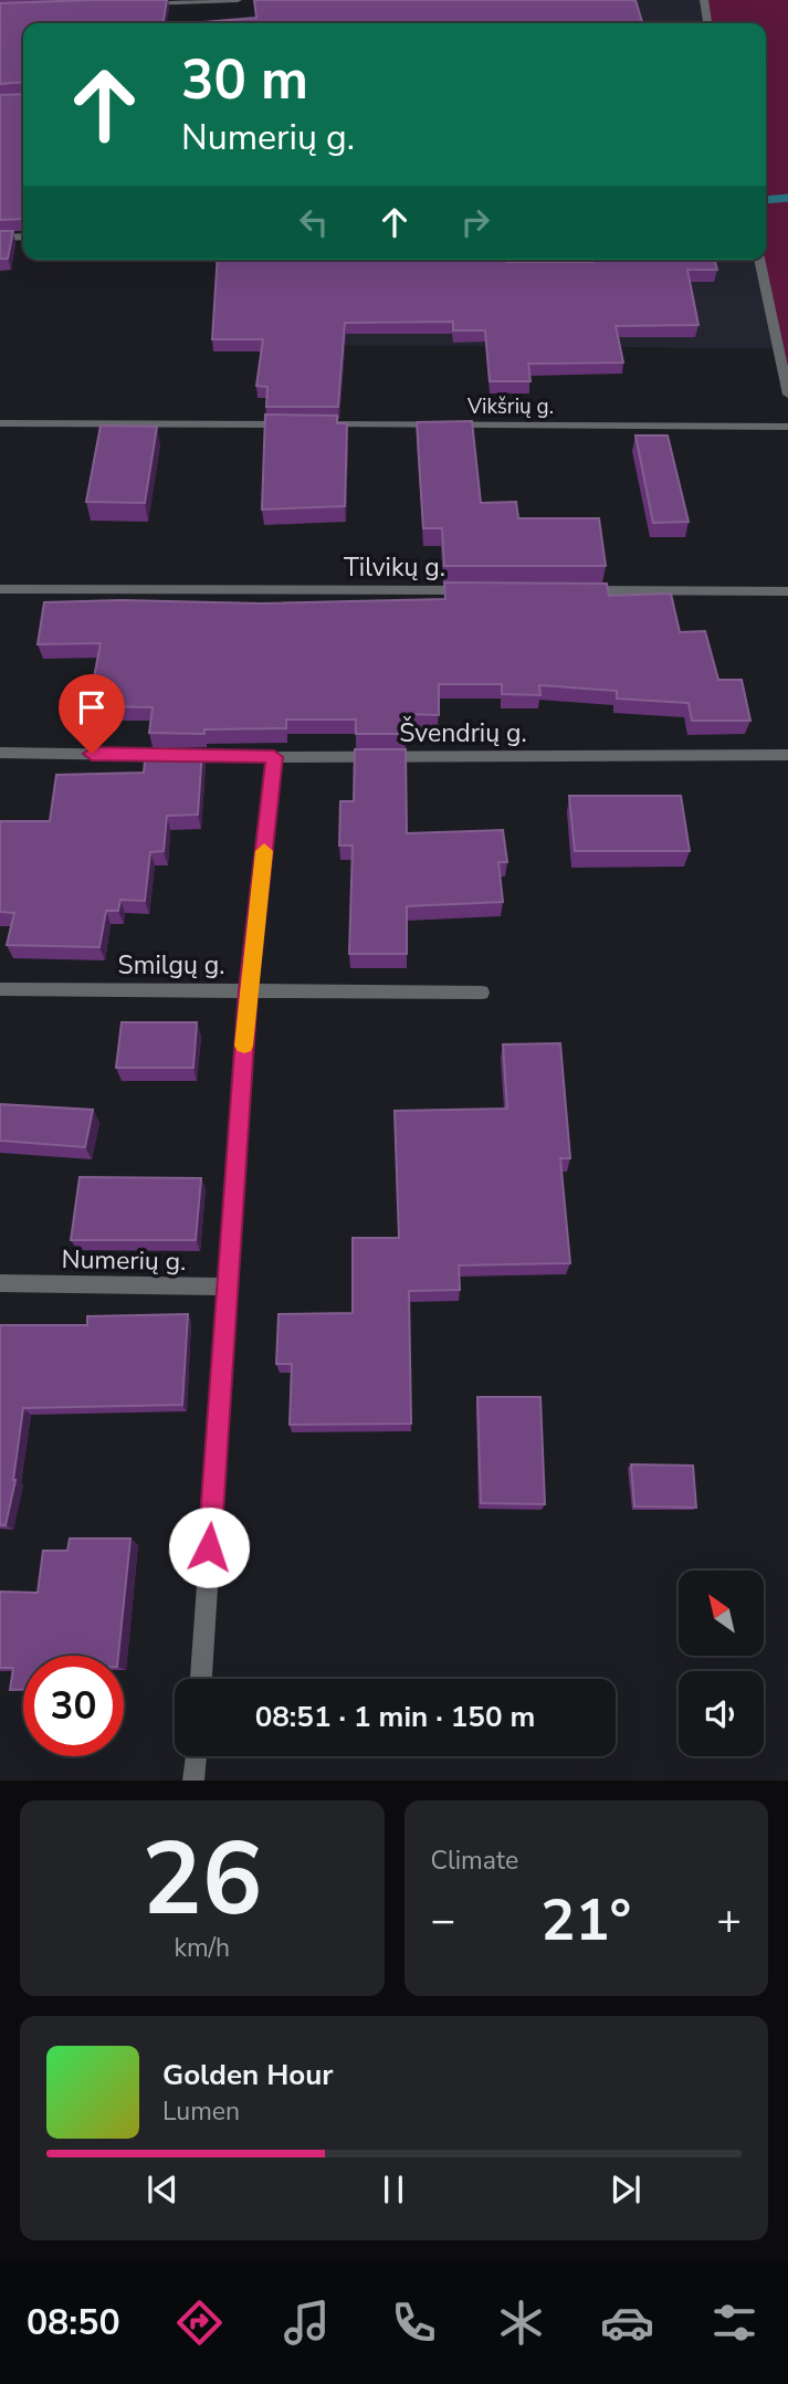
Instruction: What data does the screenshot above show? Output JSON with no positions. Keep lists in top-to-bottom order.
{
  "streets": {
    "street": [
      "Vikšrių g.",
      "Tilvikų g.",
      "Švendrių g.",
      "Smilgų g.",
      "Numerių g."
    ]
  },
  "north": "top left",
  "page": {
    "turn": ["30 m", "Numerių g."],
    "limit": "30",
    "trip": "08:51 · 1 min · 150 m",
    "tile": [
      ["26", "km/h"],
      "Climate"
    ],
    "heat": ["−", "21°", "+"],
    "song": ["Golden Hour", "Lumen"],
    "tabs": "08:50"
  }
}
